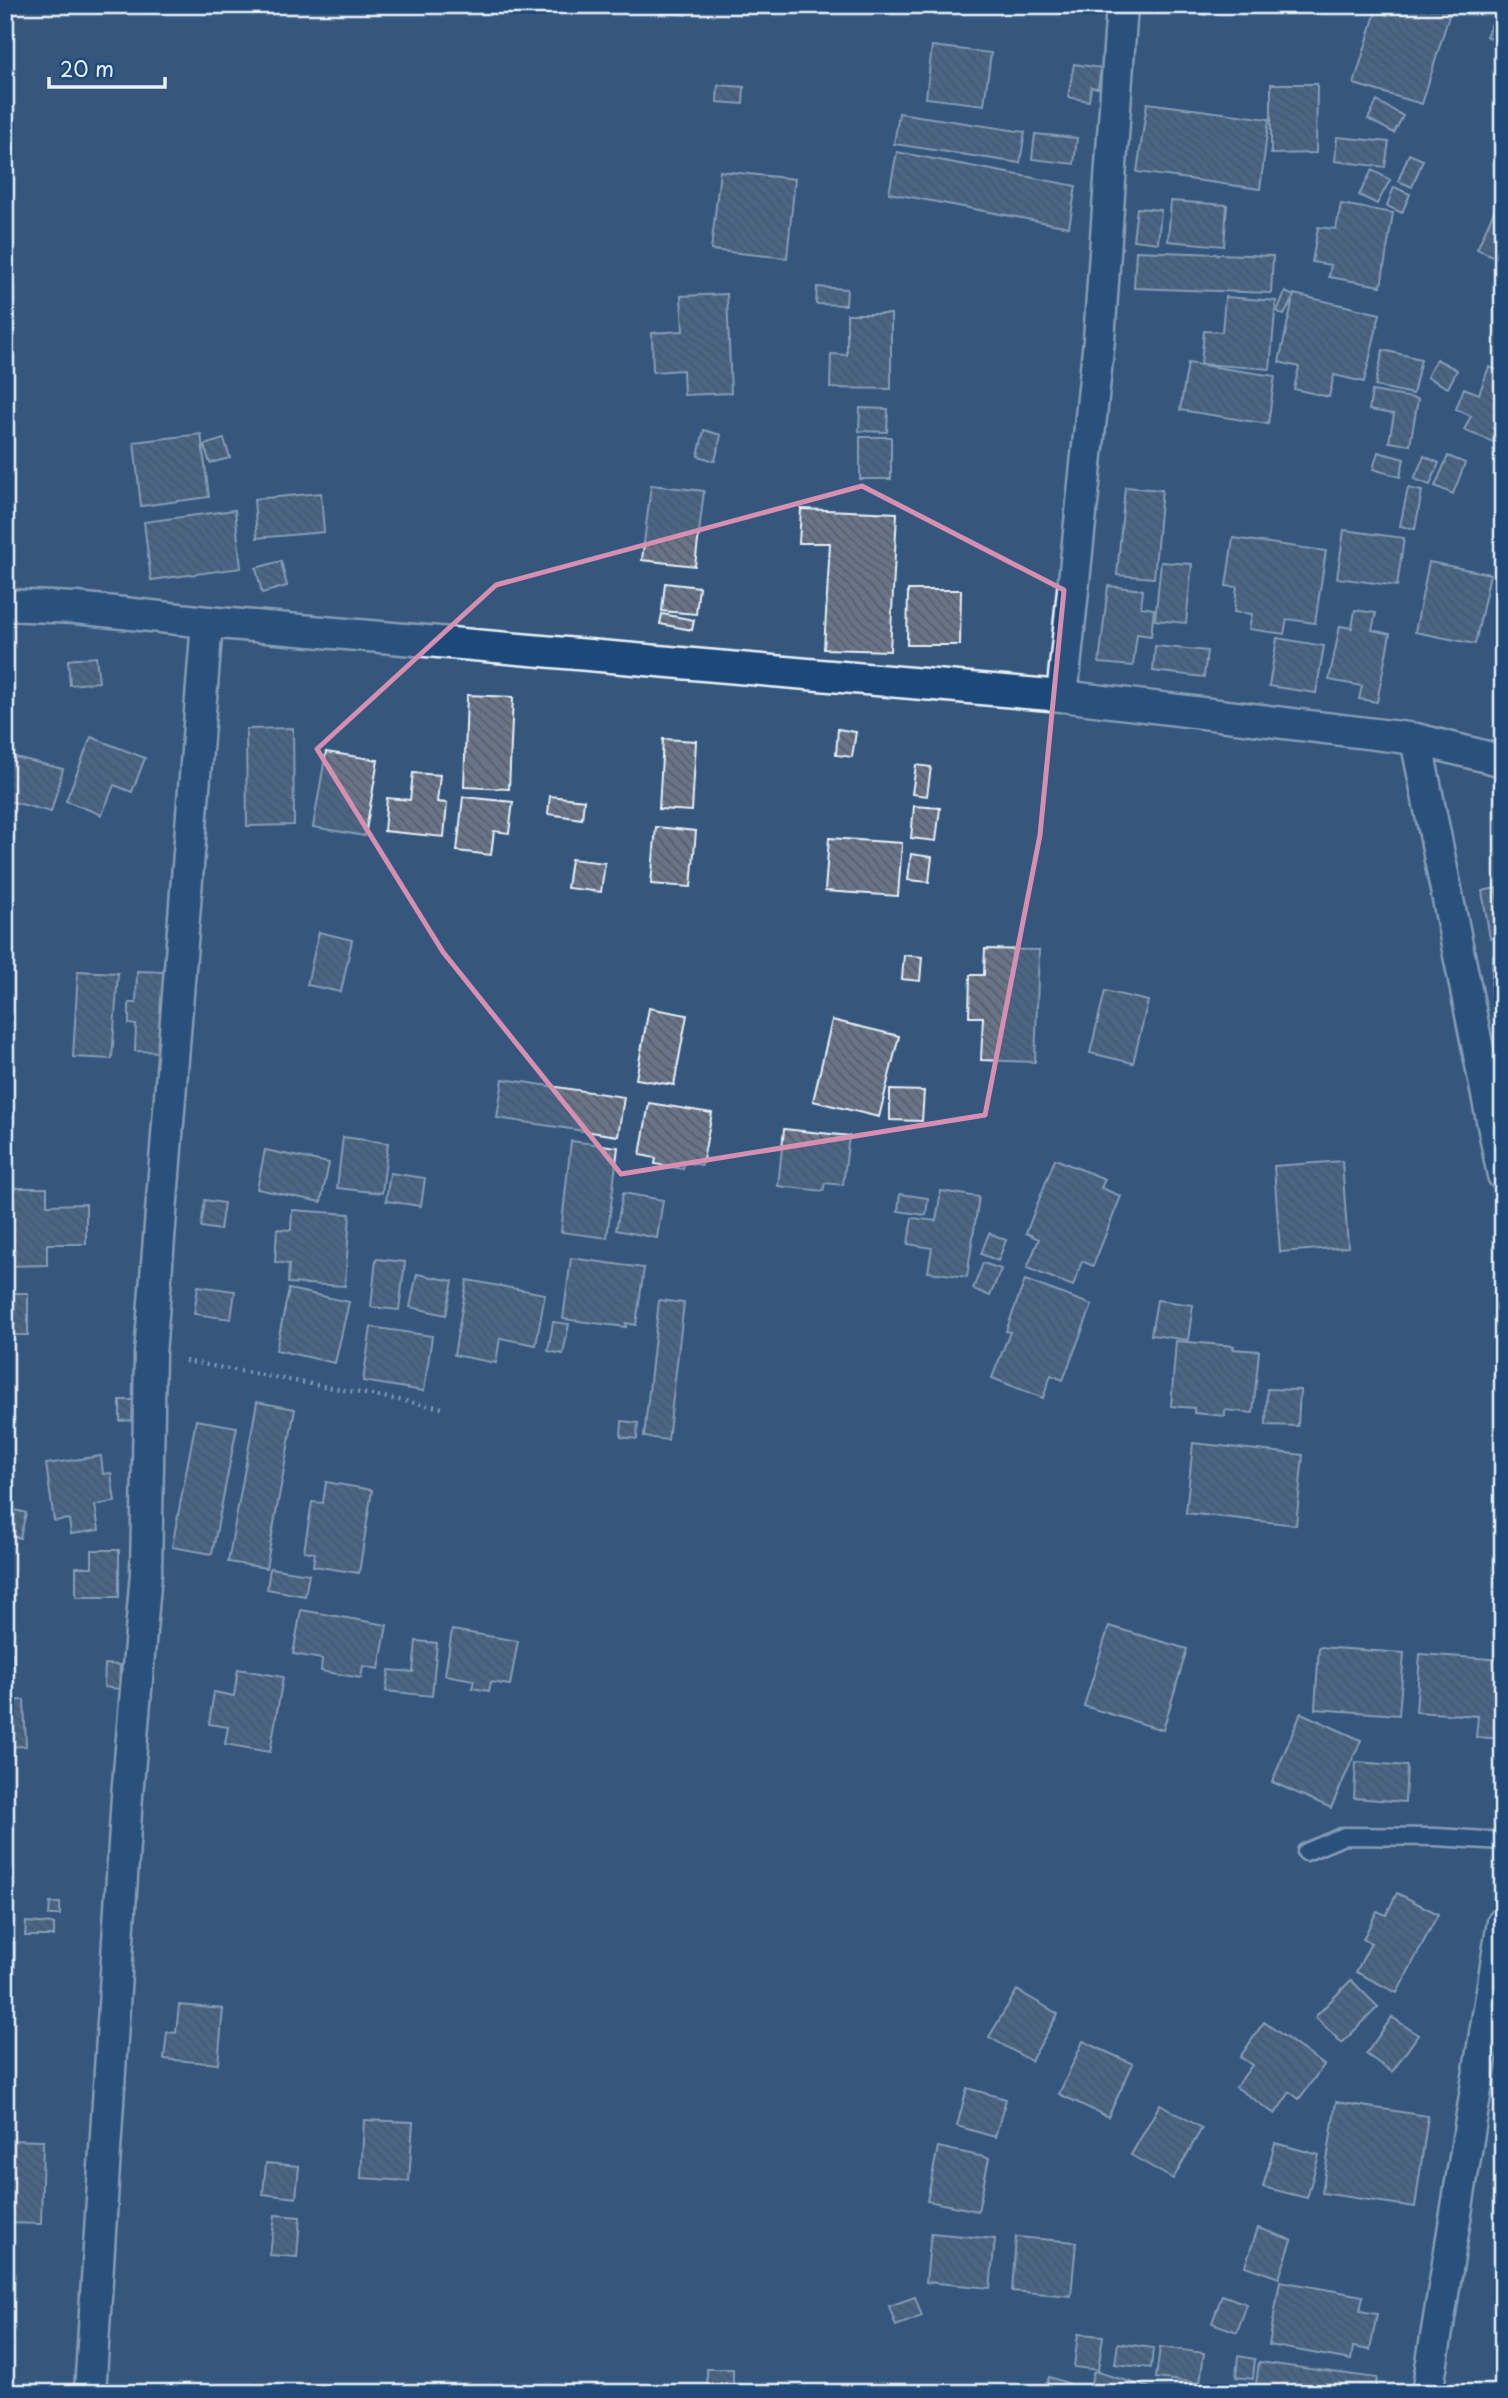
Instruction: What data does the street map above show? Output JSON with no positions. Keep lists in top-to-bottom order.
{
  "scale_bar": "20 m"
}
